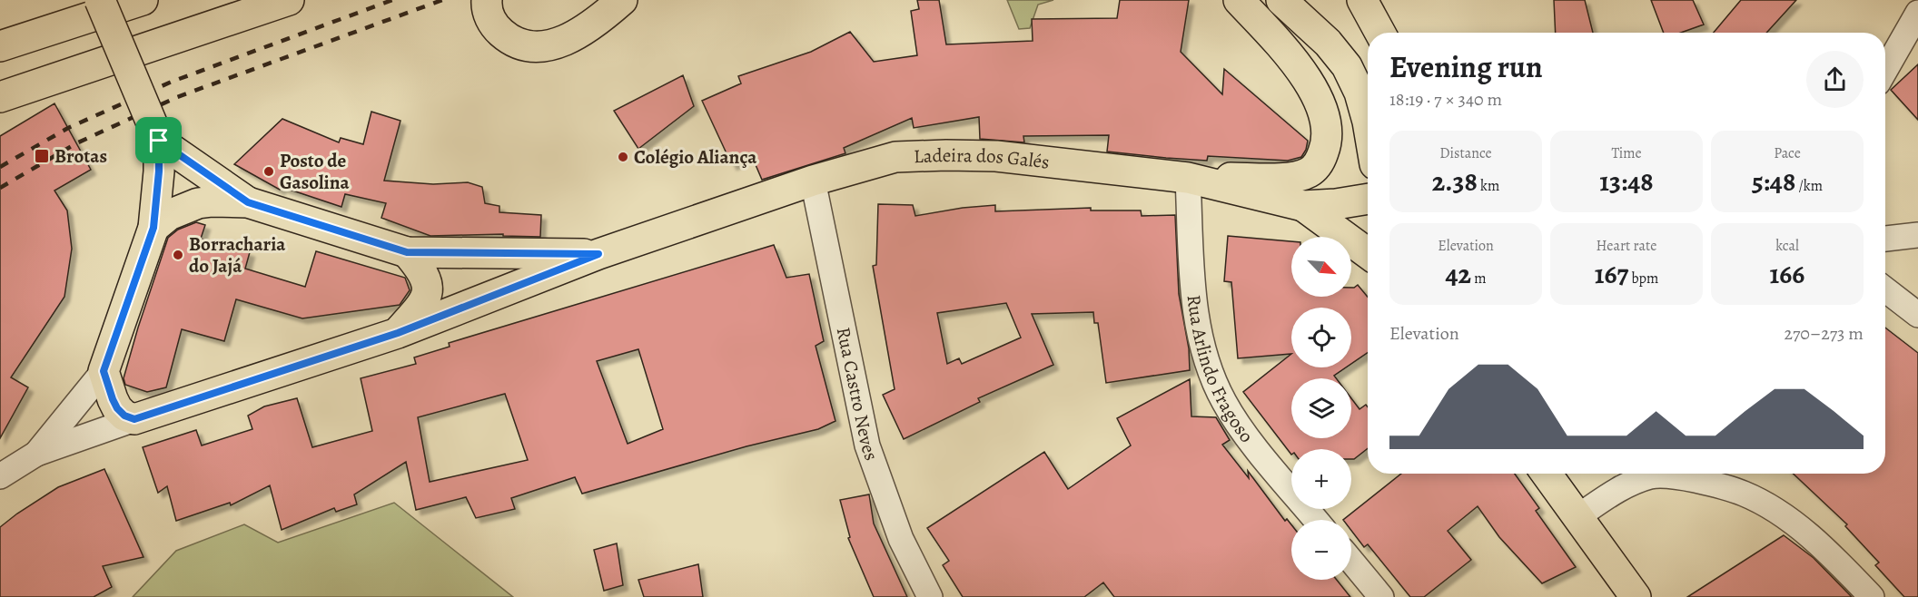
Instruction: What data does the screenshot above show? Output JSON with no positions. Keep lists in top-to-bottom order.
{
  "streets": {
    "main road": ["Ladeira dos Galés"],
    "street": ["Rua Arlindo Fragoso", "Rua Castro Neves"]
  },
  "crossings": [
    ["Ladeira dos Galés", "Rua Arlindo Fragoso"],
    ["Ladeira dos Galés", "Rua Castro Neves"]
  ],
  "places": {
    "transit": ["Brotas"],
    "other": ["Colégio Aliança", "Posto de Gasolina", "Borracharia do Jajá"]
  },
  "north": "bottom right",
  "page": {
    "heading": ["Evening run", "18:19 · 7 × 340 m"],
    "stats": [
      ["Distance", "2.38 km"],
      ["Time", "13:48"],
      ["Pace", "5:48 /km"],
      ["Elevation", "42 m"],
      ["Heart rate", "167 bpm"],
      ["kcal", "166"]
    ],
    "map_buttons": ["+", "−"],
    "chart": ["Elevation", "270–273 m"]
  }
}
